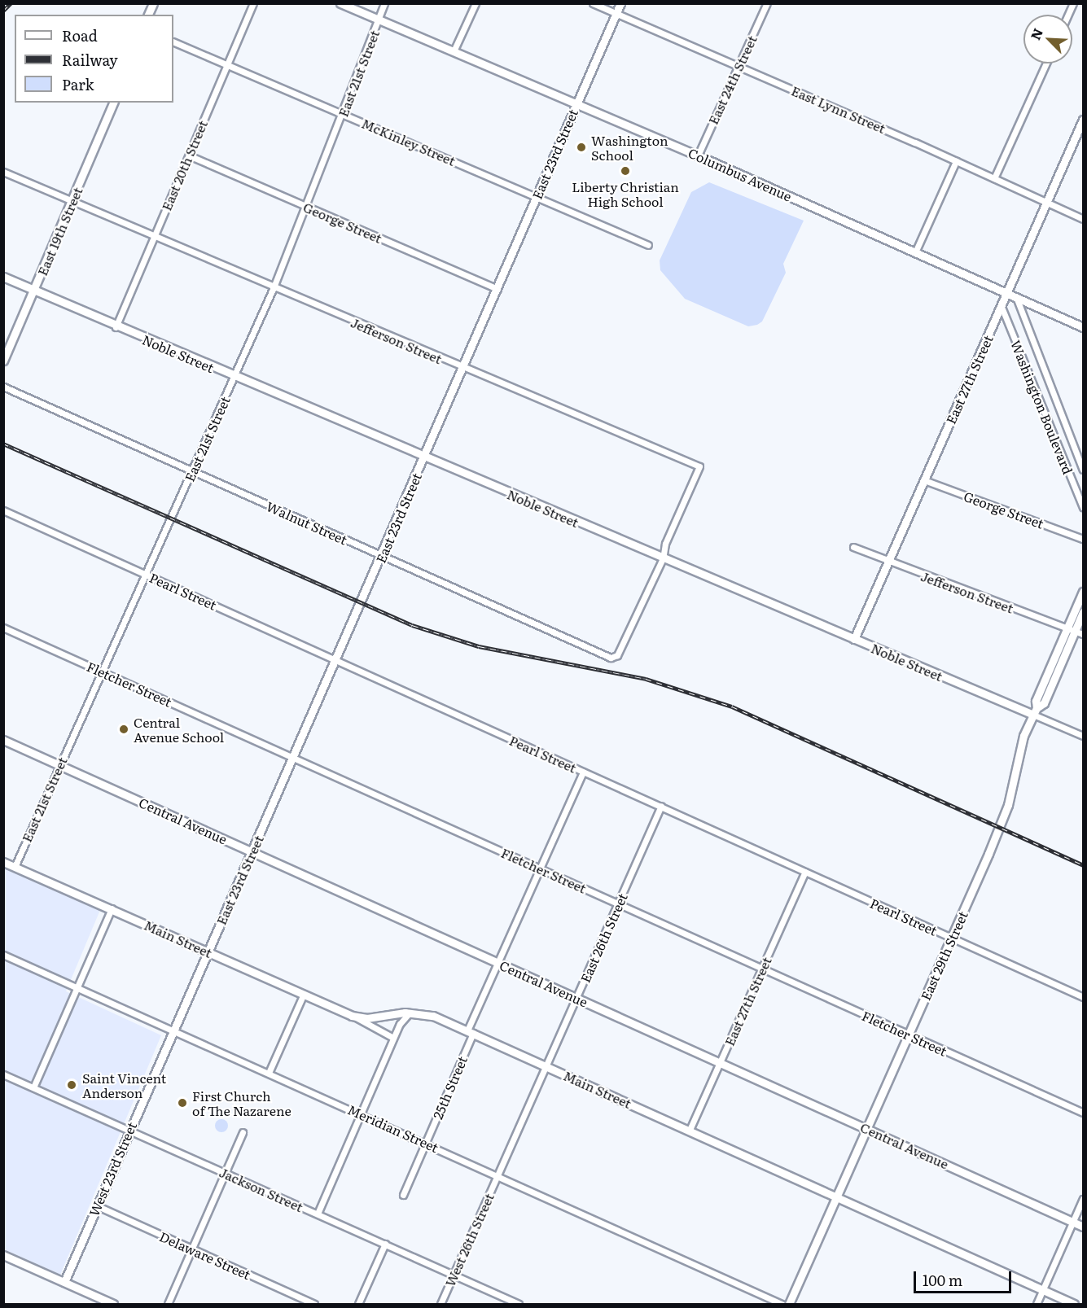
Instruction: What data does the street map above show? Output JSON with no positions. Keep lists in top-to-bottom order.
{
  "streets": {
    "street": [
      "East 21st Street",
      "East 24th Street",
      "East Lynn Street",
      "McKinley Street",
      "East 23rd Street",
      "East 20th Street",
      "Columbus Avenue",
      "George Street",
      "East 19th Street",
      "Jefferson Street",
      "Noble Street",
      "East 27th Street",
      "Washington Boulevard",
      "Walnut Street",
      "Pearl Street",
      "Fletcher Street",
      "Central Avenue",
      "East 26th Street",
      "Main Street",
      "East 29th Street",
      "25th Street",
      "Meridian Street",
      "West 23rd Street",
      "Jackson Street",
      "West 26th Street",
      "Delaware Street"
    ]
  },
  "crossings": [
    ["East 21st Street", "McKinley Street"],
    ["East 21st Street", "Columbus Avenue"],
    ["East 21st Street", "George Street"],
    ["East 21st Street", "Jefferson Street"],
    ["East 21st Street", "Noble Street"],
    ["East 21st Street", "Walnut Street"],
    ["East 21st Street", "Pearl Street"],
    ["East 21st Street", "Fletcher Street"],
    ["East 21st Street", "Central Avenue"],
    ["East 21st Street", "Main Street"],
    ["East 24th Street", "East Lynn Street"],
    ["East 24th Street", "Columbus Avenue"],
    ["East Lynn Street", "East 23rd Street"],
    ["East Lynn Street", "East 27th Street"],
    ["McKinley Street", "East 23rd Street"],
    ["McKinley Street", "East 20th Street"],
    ["East 23rd Street", "Columbus Avenue"],
    ["East 23rd Street", "George Street"],
    ["East 23rd Street", "Jefferson Street"],
    ["East 23rd Street", "Noble Street"],
    ["East 23rd Street", "Walnut Street"],
    ["East 23rd Street", "Pearl Street"],
    ["East 23rd Street", "Fletcher Street"],
    ["East 23rd Street", "Central Avenue"],
    ["East 23rd Street", "Main Street"],
    ["East 23rd Street", "Meridian Street"],
    ["East 23rd Street", "West 23rd Street"],
    ["East 20th Street", "George Street"],
    ["East 20th Street", "Jefferson Street"],
    ["East 20th Street", "Noble Street"],
    ["Columbus Avenue", "East 27th Street"],
    ["Columbus Avenue", "Washington Boulevard"],
    ["George Street", "East 27th Street"],
    ["East 19th Street", "Jefferson Street"],
    ["East 19th Street", "Noble Street"],
    ["Jefferson Street", "Noble Street"],
    ["Jefferson Street", "East 27th Street"],
    ["Jefferson Street", "Walnut Street"],
    ["Jefferson Street", "East 29th Street"],
    ["Noble Street", "East 27th Street"],
    ["Noble Street", "Walnut Street"],
    ["Noble Street", "East 29th Street"],
    ["East 27th Street", "Washington Boulevard"],
    ["East 27th Street", "Pearl Street"],
    ["East 27th Street", "Fletcher Street"],
    ["East 27th Street", "Central Avenue"],
    ["East 27th Street", "Main Street"],
    ["Pearl Street", "East 26th Street"],
    ["Pearl Street", "East 29th Street"],
    ["Pearl Street", "25th Street"],
    ["Fletcher Street", "East 26th Street"],
    ["Fletcher Street", "East 29th Street"],
    ["Fletcher Street", "25th Street"],
    ["Central Avenue", "East 26th Street"],
    ["Central Avenue", "East 29th Street"],
    ["Central Avenue", "25th Street"],
    ["East 26th Street", "Main Street"],
    ["East 26th Street", "Meridian Street"],
    ["East 26th Street", "West 26th Street"],
    ["Main Street", "East 29th Street"],
    ["Main Street", "25th Street"],
    ["25th Street", "Meridian Street"],
    ["Meridian Street", "West 23rd Street"],
    ["Meridian Street", "West 26th Street"],
    ["West 23rd Street", "Jackson Street"],
    ["West 23rd Street", "Delaware Street"],
    ["Jackson Street", "West 26th Street"]
  ],
  "places": [
    "Washington School",
    "Liberty Christian High School",
    "Central Avenue School",
    "Saint Vincent Anderson",
    "First Church of The Nazarene"
  ],
  "legend": ["Road", "Railway", "Park"],
  "scale_bar": "100 m",
  "north": "top left"
}
